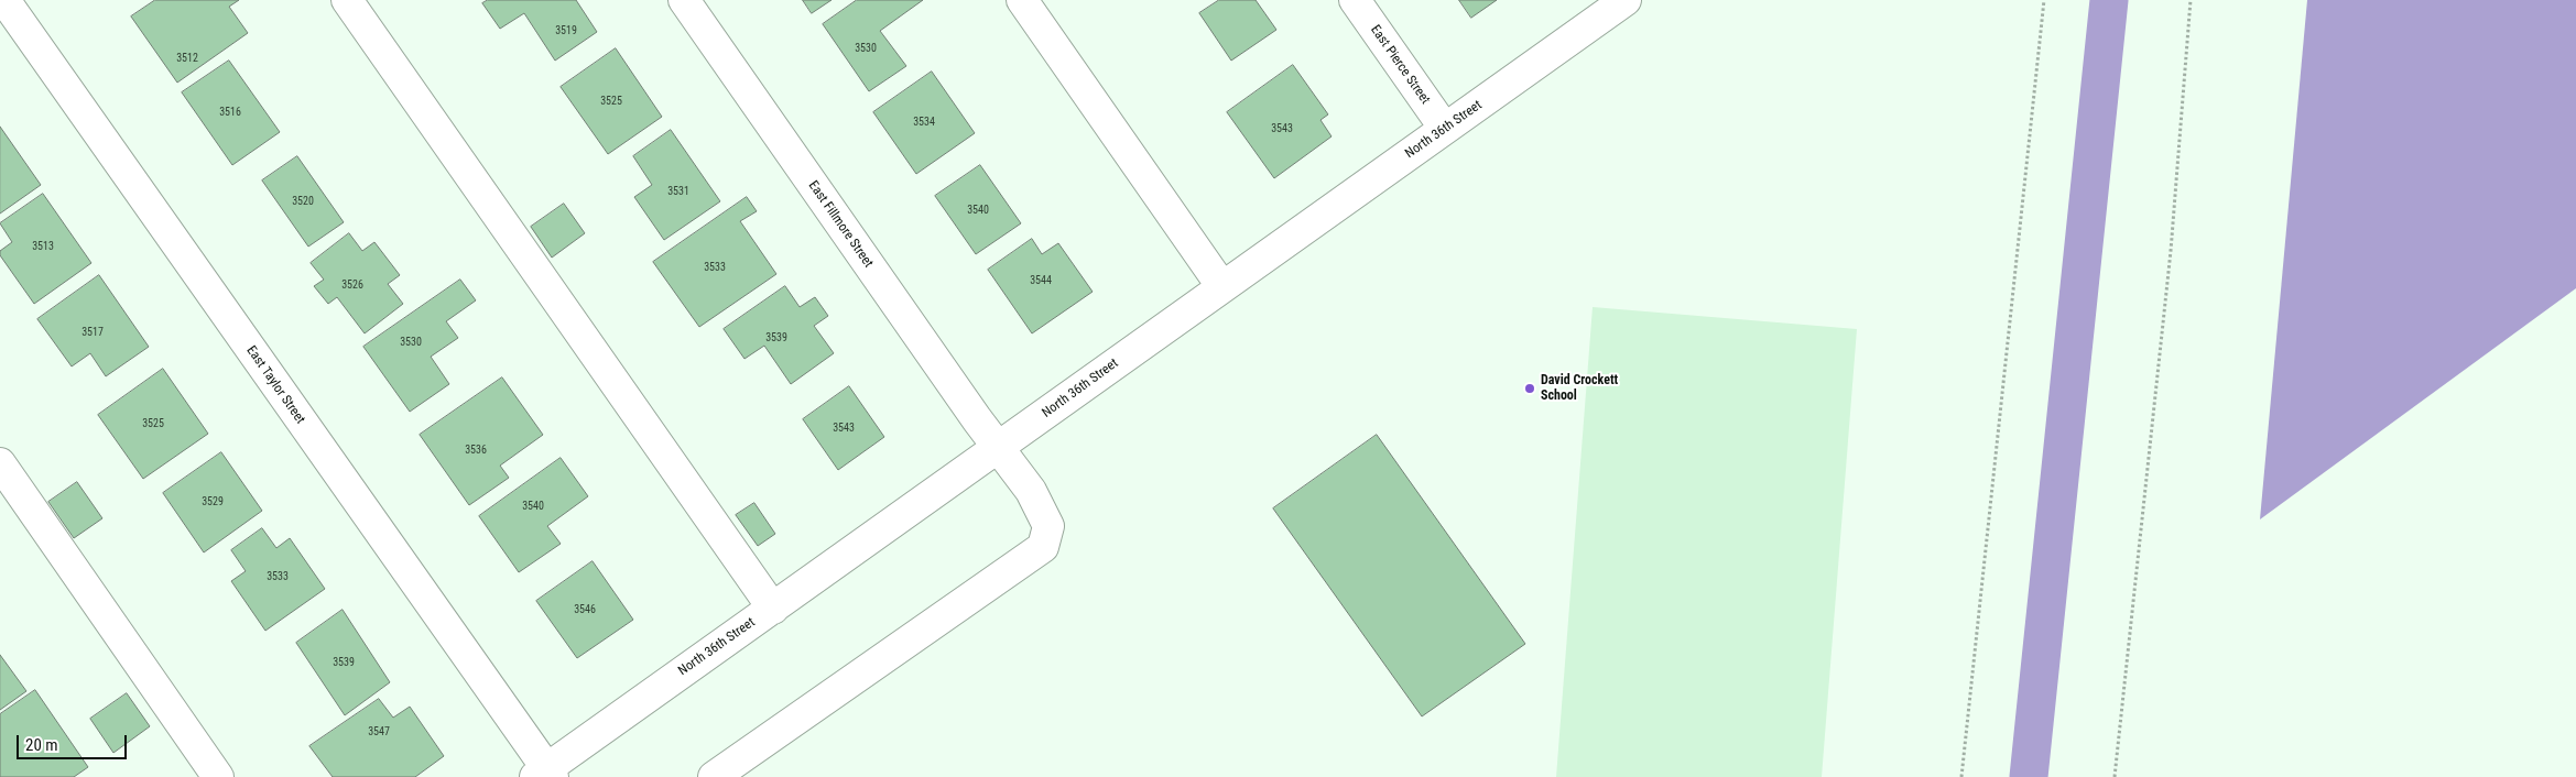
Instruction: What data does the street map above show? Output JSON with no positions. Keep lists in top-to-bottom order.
{
  "streets": {
    "street": [
      "East Pierce Street",
      "North 36th Street",
      "East Fillmore Street",
      "East Taylor Street"
    ]
  },
  "crossings": [
    ["East Pierce Street", "North 36th Street"],
    ["North 36th Street", "East Fillmore Street"],
    ["North 36th Street", "East Taylor Street"]
  ],
  "places": ["David Crockett School"],
  "house_numbers": [
    "3519",
    "3530",
    "3512",
    "3525",
    "3516",
    "3534",
    "3543",
    "3531",
    "3520",
    "3540",
    "3513",
    "3533",
    "3544",
    "3526",
    "3517",
    "3539",
    "3530",
    "3525",
    "3543",
    "3536",
    "3529",
    "3540",
    "3533",
    "3546",
    "3539",
    "3547"
  ],
  "scale_bar": "20 m"
}
